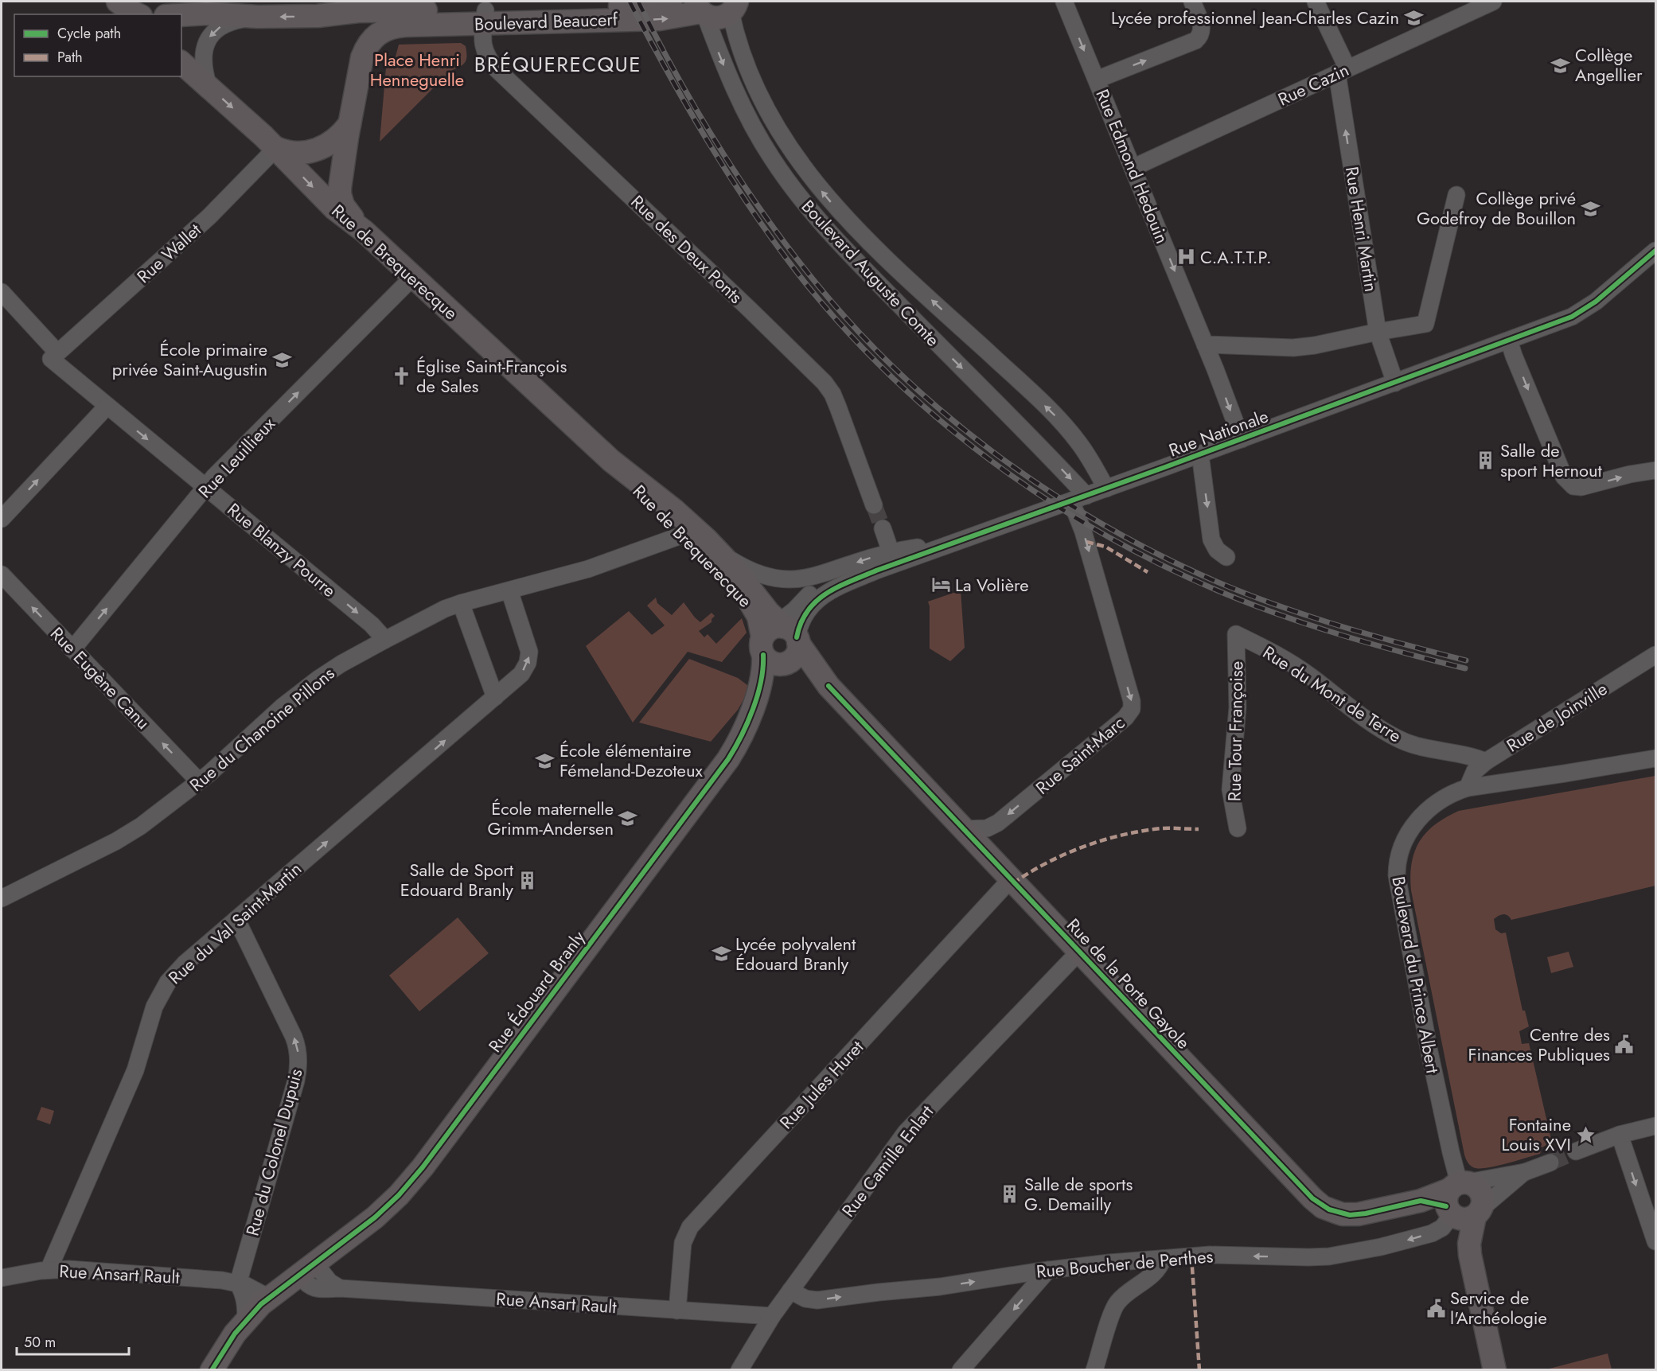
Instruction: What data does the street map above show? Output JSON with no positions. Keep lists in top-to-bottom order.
{
  "streets": {
    "street": [
      "Boulevard Beaucerf",
      "Rue Cazin",
      "Rue Edmond Hedouin",
      "Rue Henri Martin",
      "Rue des Deux Ponts",
      "Rue Wallet",
      "Rue de Brequerecque",
      "Boulevard Auguste Comte",
      "Rue Nationale",
      "Rue Leuillieux",
      "Rue Blanzy Pourre",
      "Rue Eugène Canu",
      "Rue du Mont de Terre",
      "Rue de Joinville",
      "Rue du Chanoine Pillons",
      "Rue Tour Françoise",
      "Rue Saint-Marc",
      "Rue du Val Saint-Martin",
      "Boulevard du Prince Albert",
      "Rue de la Porte Gayole",
      "Rue Édouard Branly",
      "Rue Jules Huret",
      "Rue du Colonel Dupuis",
      "Rue Camille Enlart",
      "Rue Boucher de Perthes",
      "Rue Ansart Rault"
    ]
  },
  "crossings": [
    ["Boulevard Beaucerf", "Rue des Deux Ponts"],
    ["Boulevard Beaucerf", "Rue Wallet"],
    ["Boulevard Beaucerf", "Rue de Brequerecque"],
    ["Boulevard Beaucerf", "Boulevard Auguste Comte"],
    ["Rue Cazin", "Rue Edmond Hedouin"],
    ["Rue Cazin", "Rue Henri Martin"],
    ["Rue Edmond Hedouin", "Rue Nationale"],
    ["Rue Henri Martin", "Rue Nationale"],
    ["Rue Wallet", "Rue de Brequerecque"],
    ["Rue Wallet", "Rue Blanzy Pourre"],
    ["Rue de Brequerecque", "Rue Nationale"],
    ["Rue de Brequerecque", "Rue Leuillieux"],
    ["Rue de Brequerecque", "Rue du Chanoine Pillons"],
    ["Rue de Brequerecque", "Rue de la Porte Gayole"],
    ["Rue de Brequerecque", "Rue Édouard Branly"],
    ["Boulevard Auguste Comte", "Rue Nationale"],
    ["Boulevard Auguste Comte", "Rue Saint-Marc"],
    ["Rue Nationale", "Rue Saint-Marc"],
    ["Rue Nationale", "Rue de la Porte Gayole"],
    ["Rue Nationale", "Rue Édouard Branly"],
    ["Rue Leuillieux", "Rue Blanzy Pourre"],
    ["Rue Leuillieux", "Rue Eugène Canu"],
    ["Rue Blanzy Pourre", "Rue du Chanoine Pillons"],
    ["Rue Eugène Canu", "Rue du Chanoine Pillons"],
    ["Rue du Mont de Terre", "Rue de Joinville"],
    ["Rue du Mont de Terre", "Rue Tour Françoise"],
    ["Rue de Joinville", "Boulevard du Prince Albert"],
    ["Rue du Chanoine Pillons", "Rue du Val Saint-Martin"],
    ["Rue Saint-Marc", "Rue de la Porte Gayole"],
    ["Rue du Val Saint-Martin", "Rue du Colonel Dupuis"],
    ["Rue du Val Saint-Martin", "Rue Ansart Rault"],
    ["Boulevard du Prince Albert", "Rue de la Porte Gayole"],
    ["Boulevard du Prince Albert", "Rue Boucher de Perthes"],
    ["Rue de la Porte Gayole", "Rue Édouard Branly"],
    ["Rue de la Porte Gayole", "Rue Jules Huret"],
    ["Rue de la Porte Gayole", "Rue Camille Enlart"],
    ["Rue de la Porte Gayole", "Rue Boucher de Perthes"],
    ["Rue Édouard Branly", "Rue Ansart Rault"],
    ["Rue Jules Huret", "Rue Ansart Rault"],
    ["Rue du Colonel Dupuis", "Rue Ansart Rault"],
    ["Rue Camille Enlart", "Rue Boucher de Perthes"],
    ["Rue Camille Enlart", "Rue Ansart Rault"]
  ],
  "one_way": [
    "Rue Edmond Hedouin",
    "Rue Henri Martin",
    "Rue Blanzy Pourre",
    "Rue Eugène Canu",
    "Rue Saint-Marc",
    "Rue du Val Saint-Martin",
    "Rue du Colonel Dupuis"
  ],
  "districts": ["BRÉQUERECQUE"],
  "parks": ["Place Henri Henneguelle"],
  "places": {
    "school or university": [
      "Lycée professionnel Jean-Charles Cazin",
      "Collège Angellier",
      "Collège privé Godefroy de Bouillon",
      "École primaire privée Saint-Augustin",
      "École élémentaire Fémeland-Dezoteux",
      "École maternelle Grimm-Andersen",
      "Lycée polyvalent Édouard Branly"
    ],
    "hospital": ["C.A.T.T.P."],
    "church": ["Église Saint-François de Sales"],
    "building": ["Salle de sport Hernout", "Salle de Sport Edouard Branly", "Salle de sports G. Demailly"],
    "hotel": ["La Volière"],
    "public building": ["Centre des Finances Publiques", "Service de l'Archéologie"],
    "place": ["Fontaine Louis XVI"]
  },
  "legend": ["Cycle path", "Path"],
  "scale_bar": "50 m"
}
